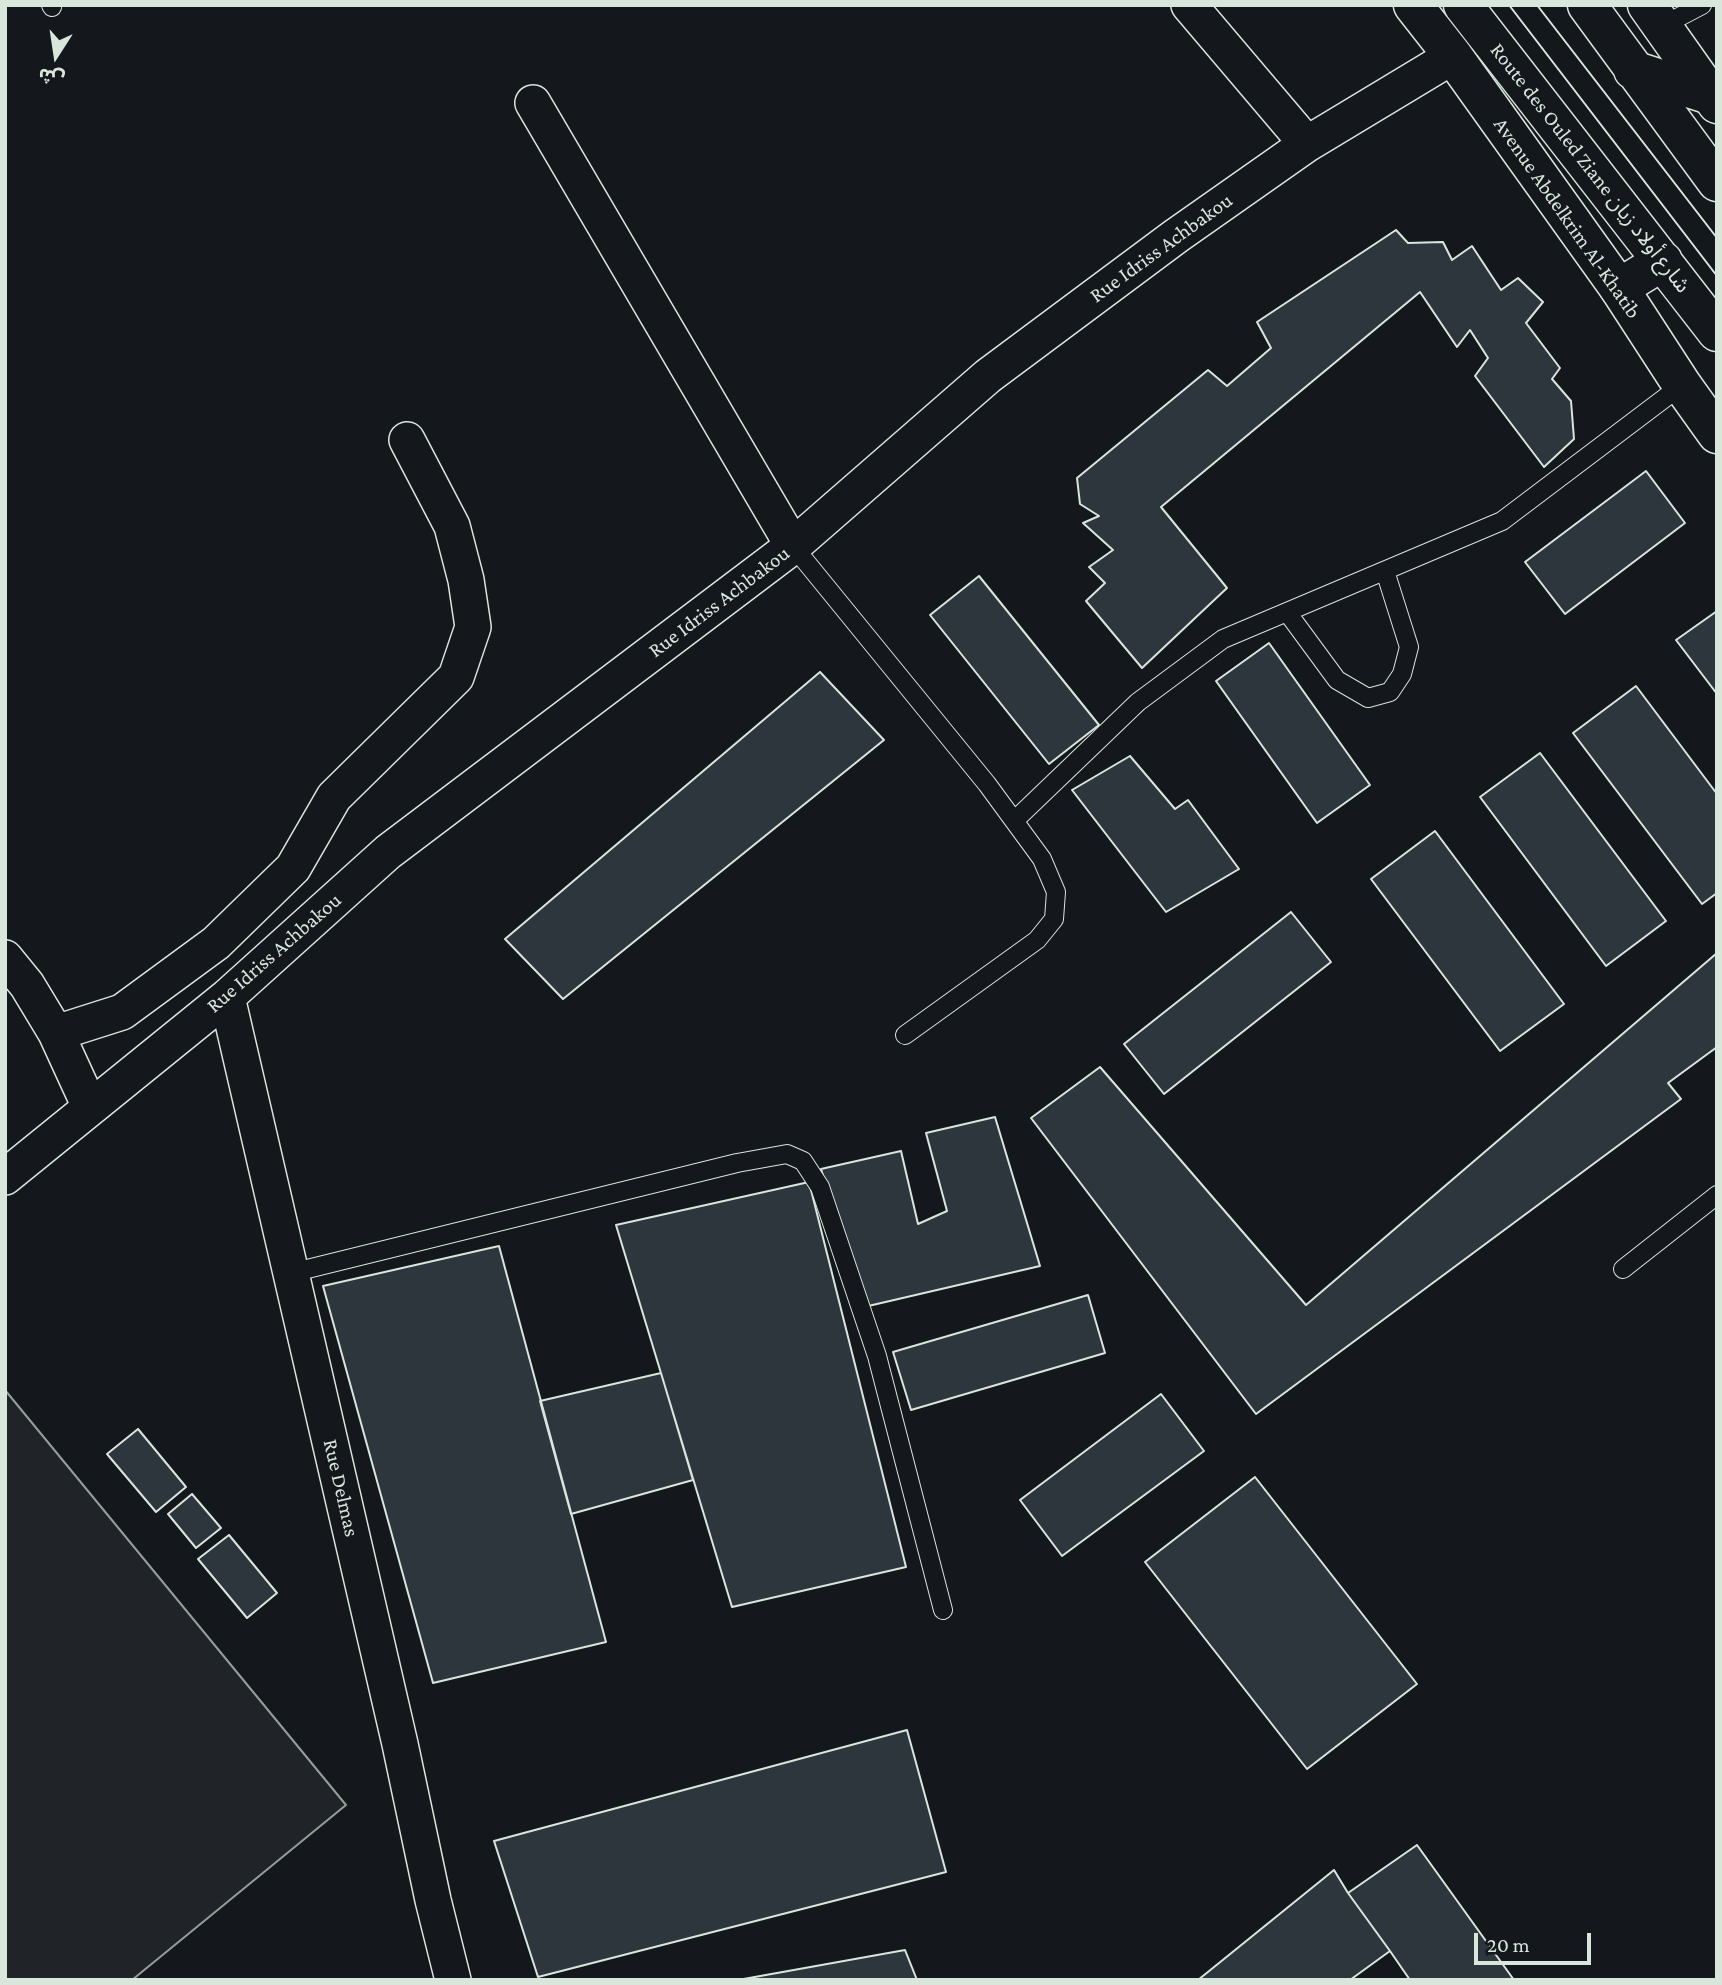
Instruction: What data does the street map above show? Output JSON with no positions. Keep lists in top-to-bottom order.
{
  "streets": {
    "main road": ["Route des Ouled Ziane شارع أولاد زيان", "Avenue Abdelkrim Al-Khatib"],
    "street": ["Rue Idriss Achbakou", "Rue Delmas"]
  },
  "crossings": [
    ["Avenue Abdelkrim Al-Khatib", "Rue Idriss Achbakou"],
    ["Rue Idriss Achbakou", "Rue Delmas"]
  ],
  "scale_bar": "20 m",
  "north": "bottom"
}
